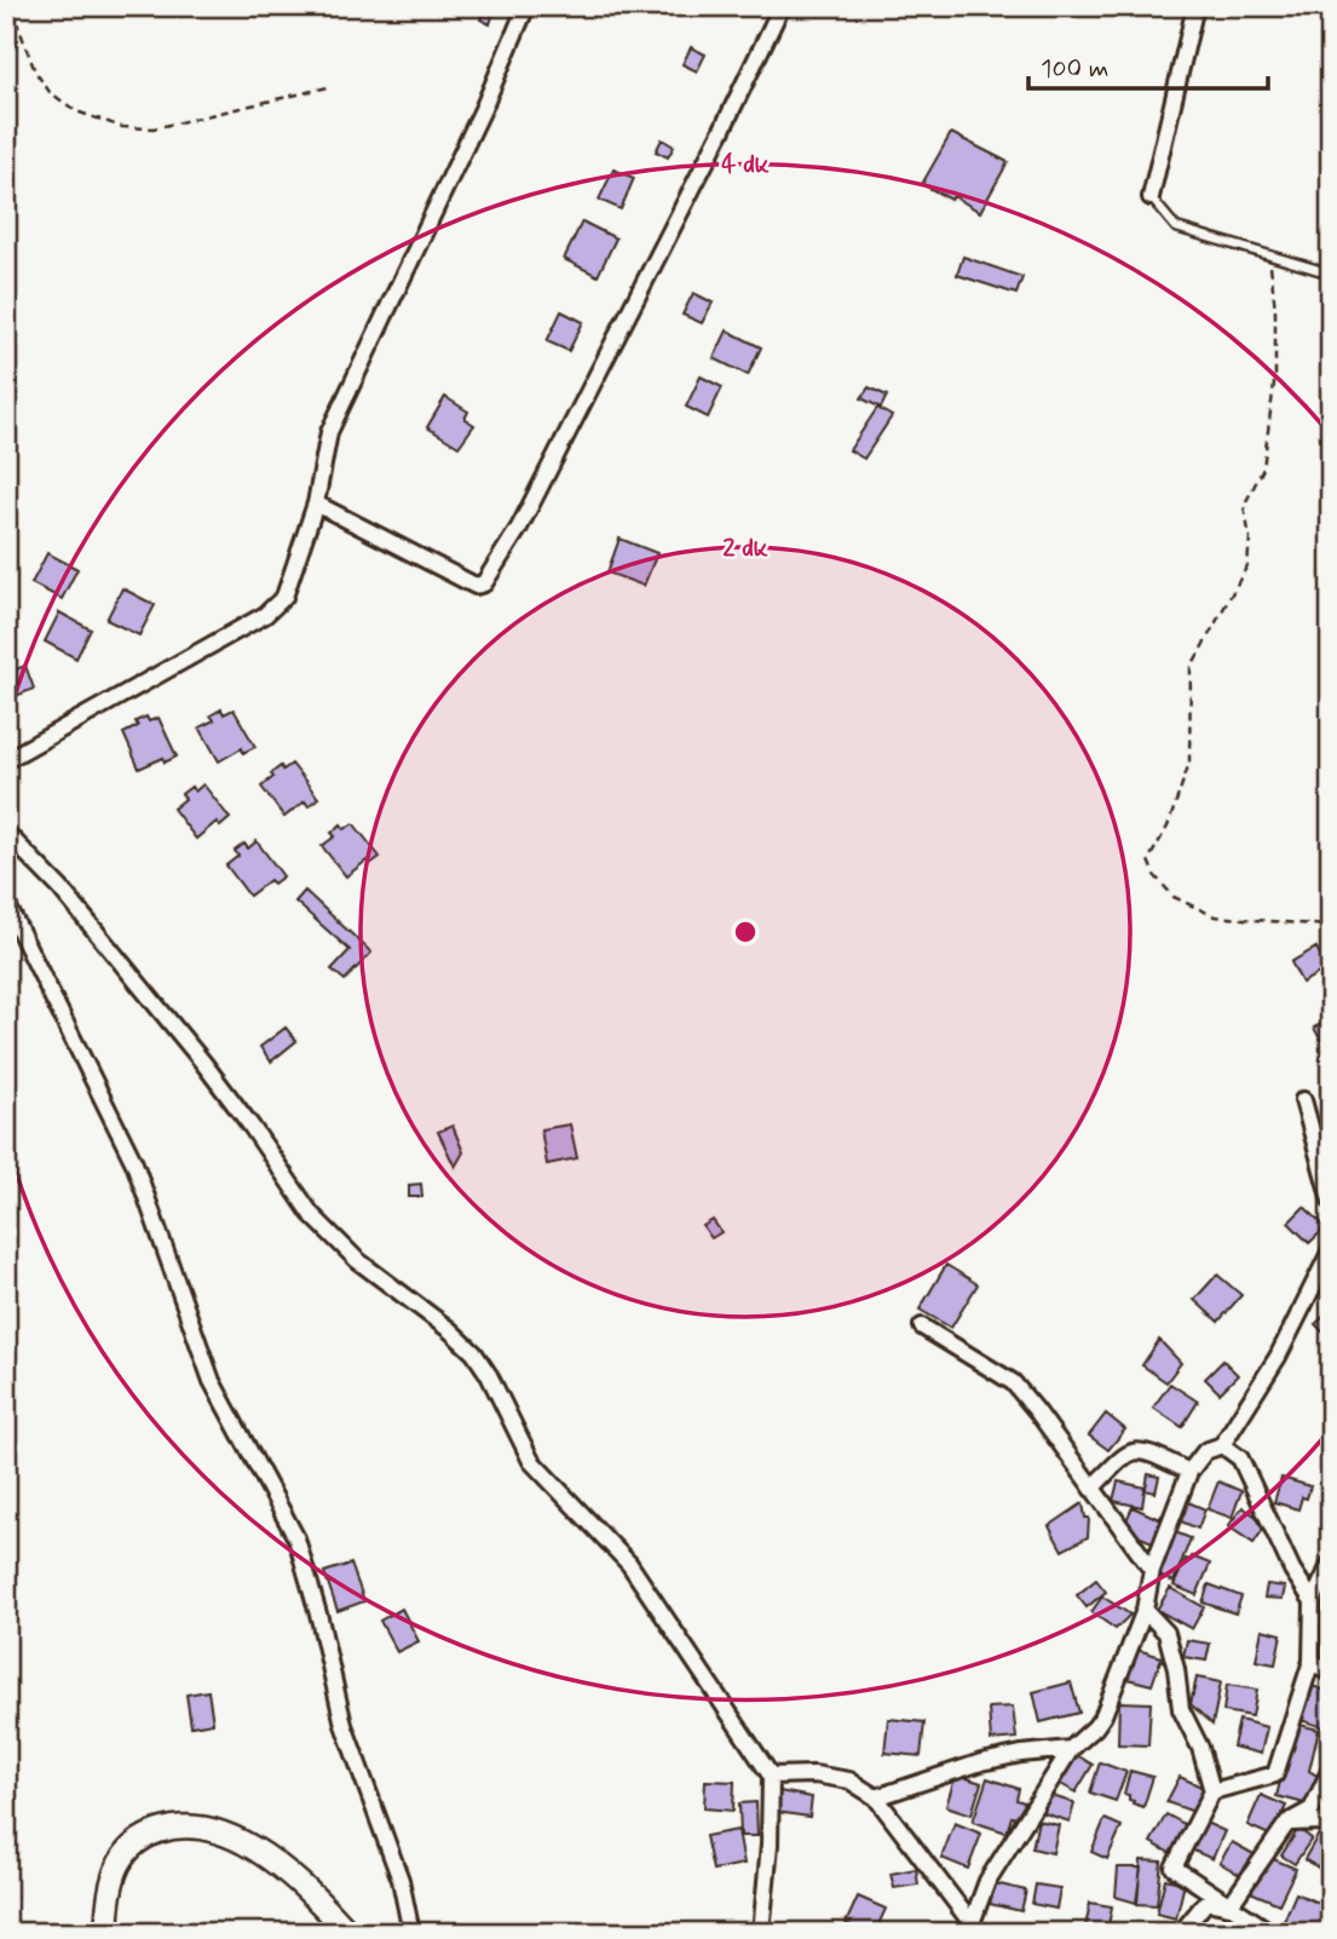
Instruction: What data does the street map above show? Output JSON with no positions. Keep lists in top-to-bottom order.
{
  "scale_bar": "100 m",
  "rings": ["4 dk", "2 dk"]
}
